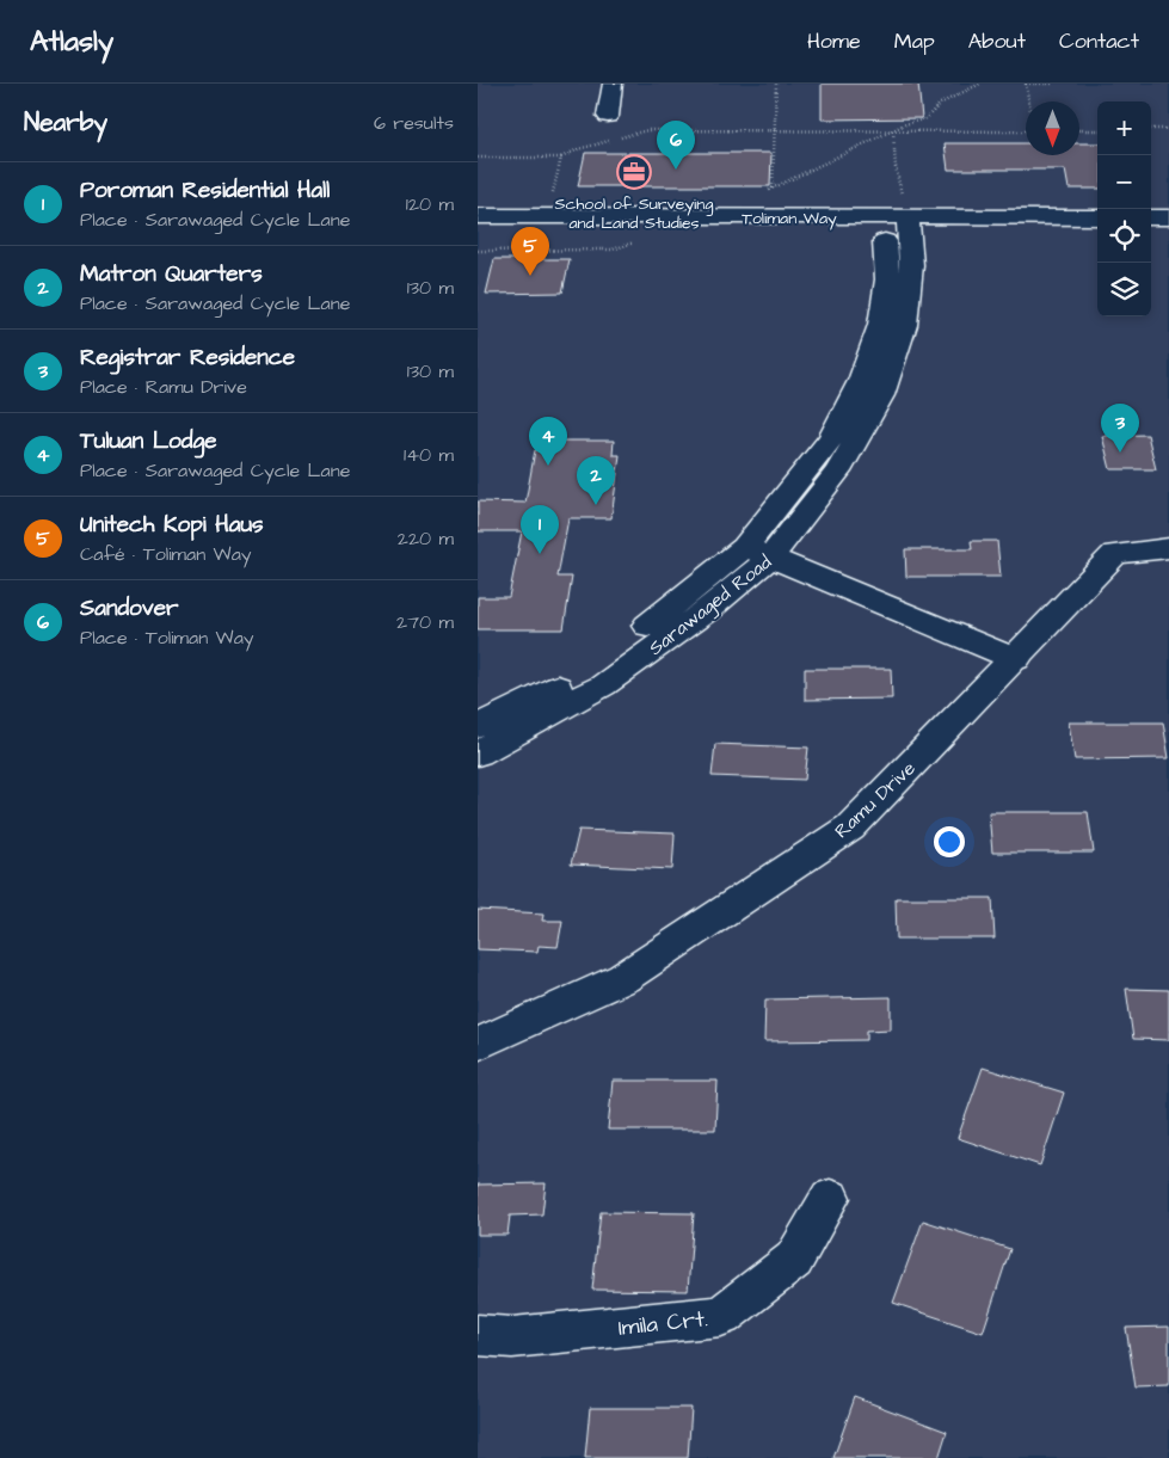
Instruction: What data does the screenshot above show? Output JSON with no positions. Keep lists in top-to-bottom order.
{
  "streets": {
    "street": [
      "Toliman Way",
      "Sarawaged Road",
      "Ramu Drive",
      "Imila Crt."
    ]
  },
  "crossings": [
    ["Toliman Way", "Sarawaged Road"]
  ],
  "places": {
    "office": ["School of Surveying and Land Studies"]
  },
  "north": "bottom",
  "page": {
    "header": "Atlasly",
    "nav": [
      "Home",
      "Map",
      "About",
      "Contact"
    ],
    "heading": ["Nearby", "6 results"],
    "map_buttons": ["+", "−"],
    "pins": [
      "6",
      "5",
      "3",
      "4",
      "2",
      "1"
    ],
    "list": [
      {
        "mark": "1",
        "name": "Poroman Residential Hall",
        "note": "Place · Sarawaged Cycle Lane",
        "value": "120 m"
      },
      {
        "mark": "2",
        "name": "Matron Quarters",
        "note": "Place · Sarawaged Cycle Lane",
        "value": "130 m"
      },
      {
        "mark": "3",
        "name": "Registrar Residence",
        "note": "Place · Ramu Drive",
        "value": "130 m"
      },
      {
        "mark": "4",
        "name": "Tuluan Lodge",
        "note": "Place · Sarawaged Cycle Lane",
        "value": "140 m"
      },
      {
        "mark": "5",
        "name": "Unitech Kopi Haus",
        "note": "Café · Toliman Way",
        "value": "220 m"
      },
      {
        "mark": "6",
        "name": "Sandover",
        "note": "Place · Toliman Way",
        "value": "270 m"
      }
    ]
  }
}
